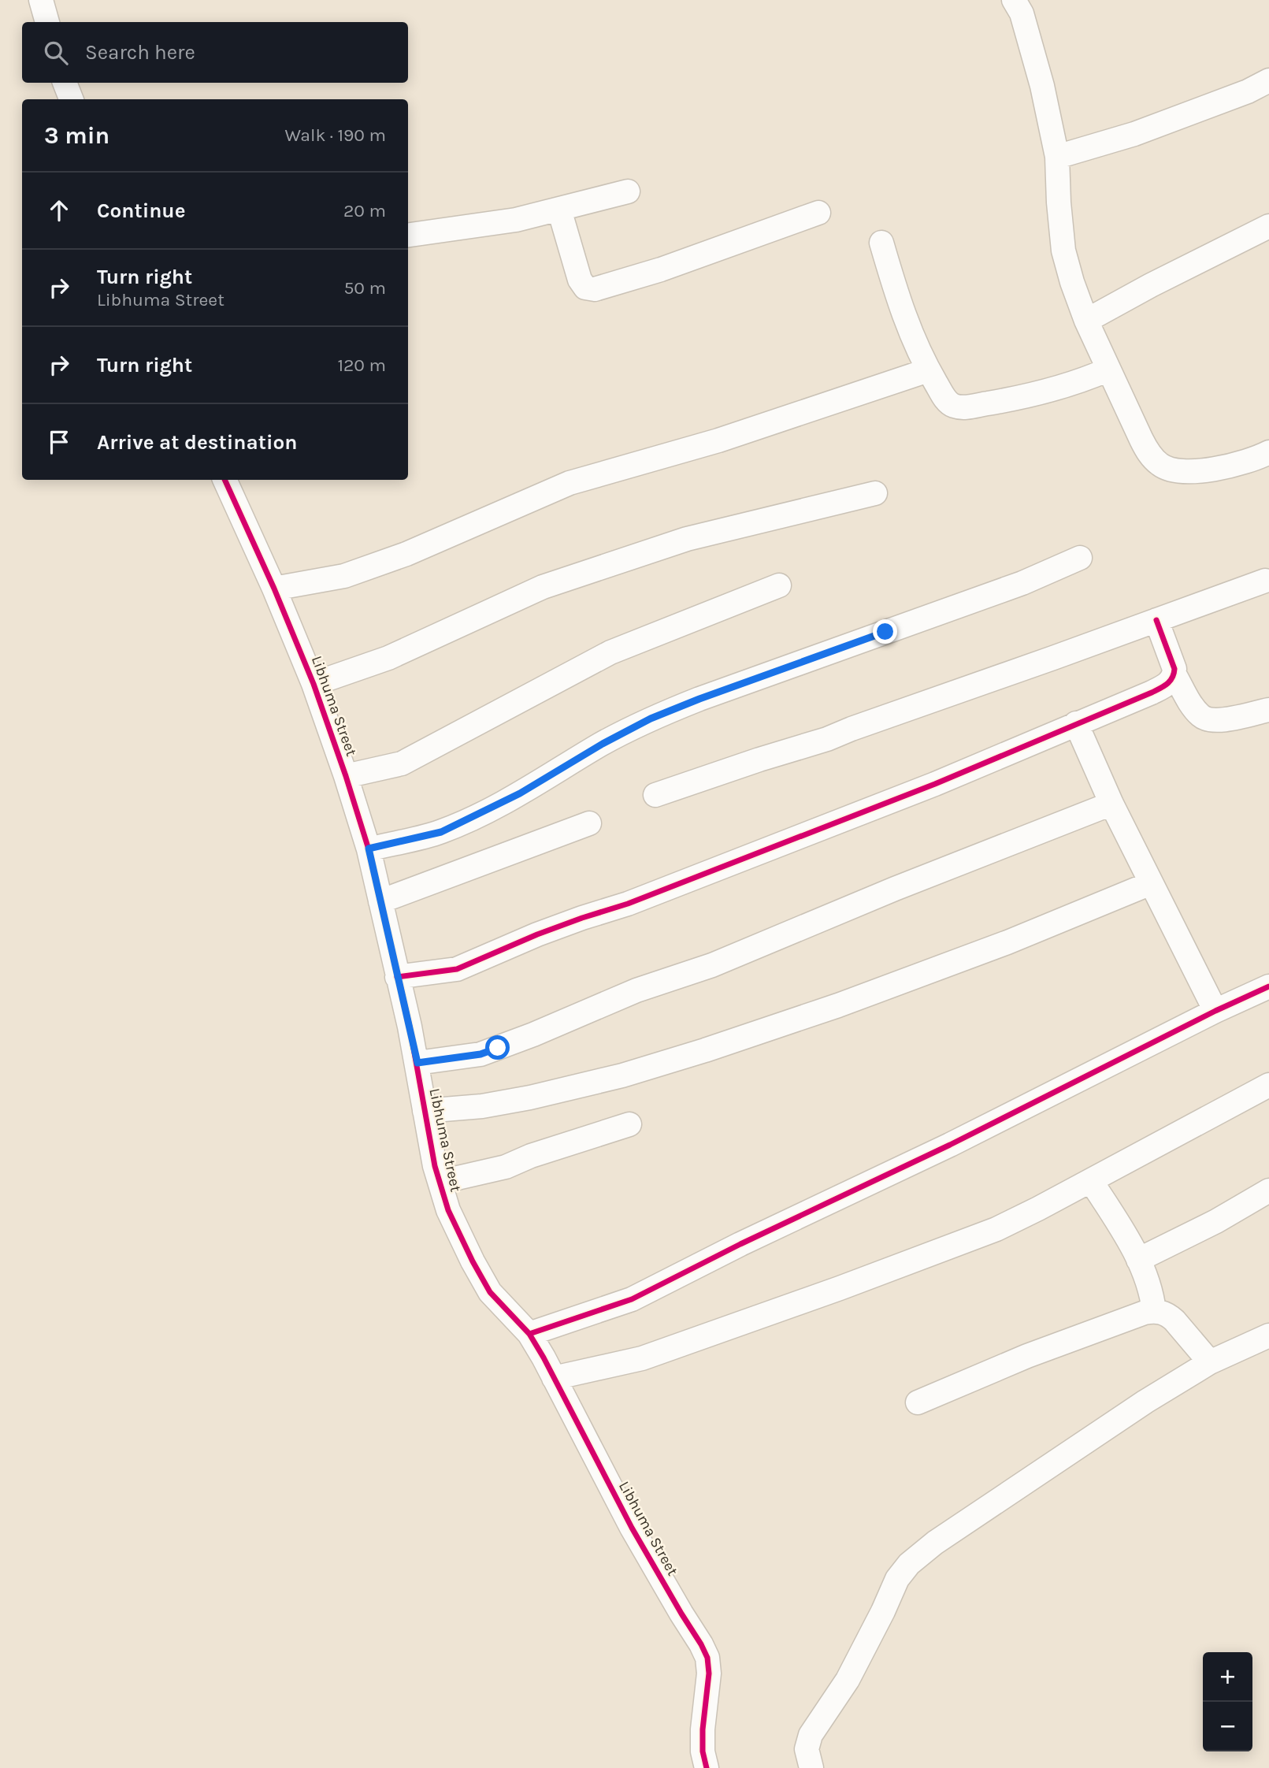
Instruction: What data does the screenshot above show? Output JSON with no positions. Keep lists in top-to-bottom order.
{
  "streets": {
    "street": ["Libhuma Street"]
  },
  "page": {
    "search": "Search here",
    "heading": ["3 min", "Walk · 190 m"],
    "list": [
      ["Continue", "20 m"],
      ["Turn right", "Libhuma Street", "50 m"],
      ["Turn right", "120 m"],
      "Arrive at destination"
    ],
    "map_buttons": ["+", "−"]
  }
}
